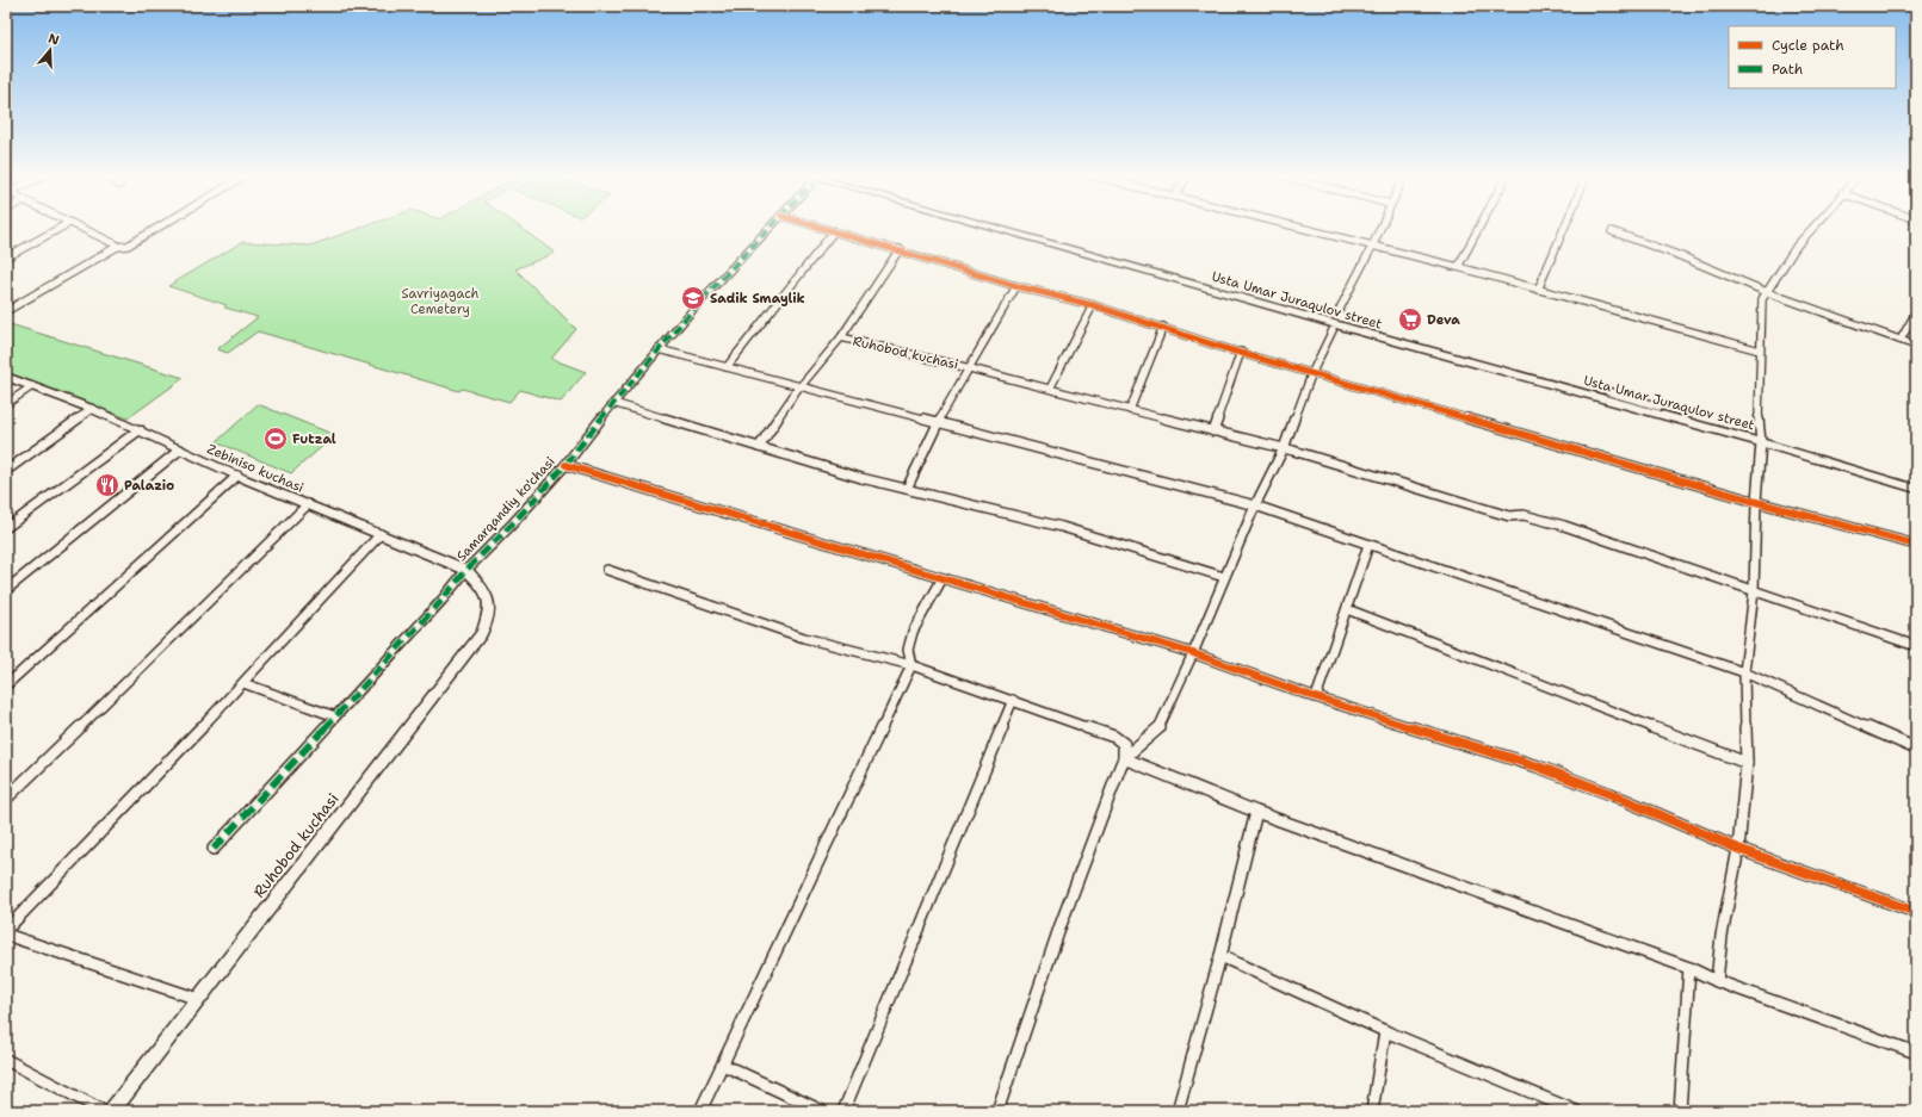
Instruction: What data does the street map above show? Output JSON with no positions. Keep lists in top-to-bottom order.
{
  "streets": {
    "main road": ["Usta Umar Juraqulov street"],
    "street": ["Ruhobod kuchasi", "Zebiniso kuchasi", "Samarqandiy ko'chasi"]
  },
  "crossings": [
    ["Ruhobod kuchasi", "Zebiniso kuchasi"],
    ["Zebiniso kuchasi", "Samarqandiy ko'chasi"]
  ],
  "parks": ["Savriyagach Cemetery"],
  "places": {
    "school or university": ["Sadik Smaylik"],
    "supermarket": ["Deva"],
    "sports": ["Futzal"],
    "restaurant": ["Palazio"]
  },
  "legend": ["Cycle path", "Path"],
  "north": "top"
}
